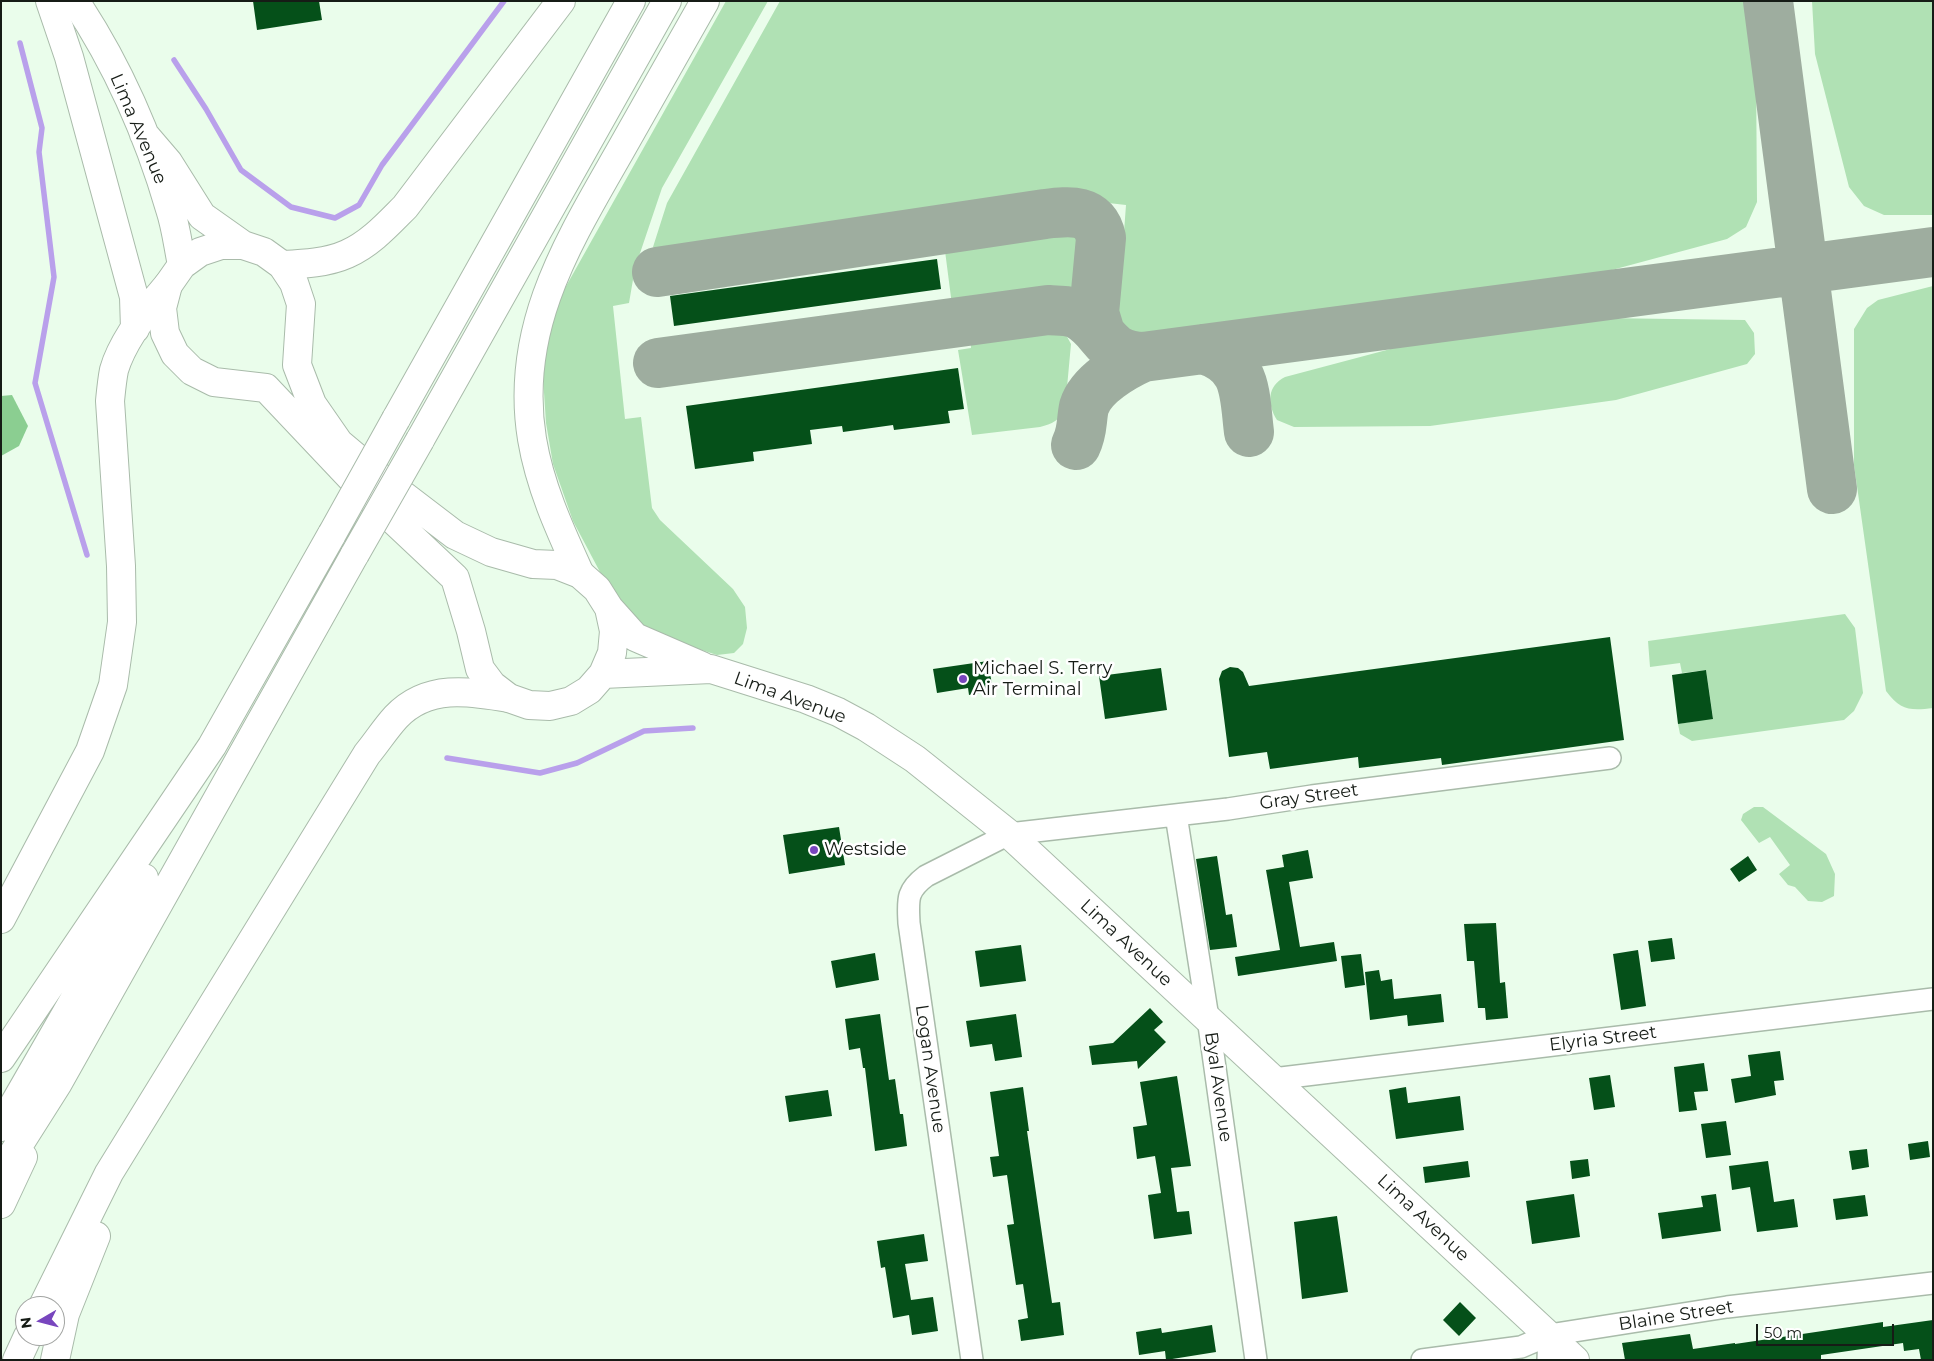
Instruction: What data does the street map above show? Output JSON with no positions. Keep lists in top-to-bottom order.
{
  "streets": {
    "main road": ["Lima Avenue"],
    "street": [
      "Gray Street",
      "Elyria Street",
      "Logan Avenue",
      "Byal Avenue",
      "Blaine Street"
    ]
  },
  "crossings": [
    ["Lima Avenue", "Gray Street"],
    ["Lima Avenue", "Elyria Street"],
    ["Lima Avenue", "Logan Avenue"],
    ["Lima Avenue", "Byal Avenue"],
    ["Lima Avenue", "Blaine Street"],
    ["Gray Street", "Logan Avenue"],
    ["Gray Street", "Byal Avenue"]
  ],
  "places": ["Michael S. Terry Air Terminal", "Westside"],
  "scale_bar": "50 m",
  "north": "left"
}
